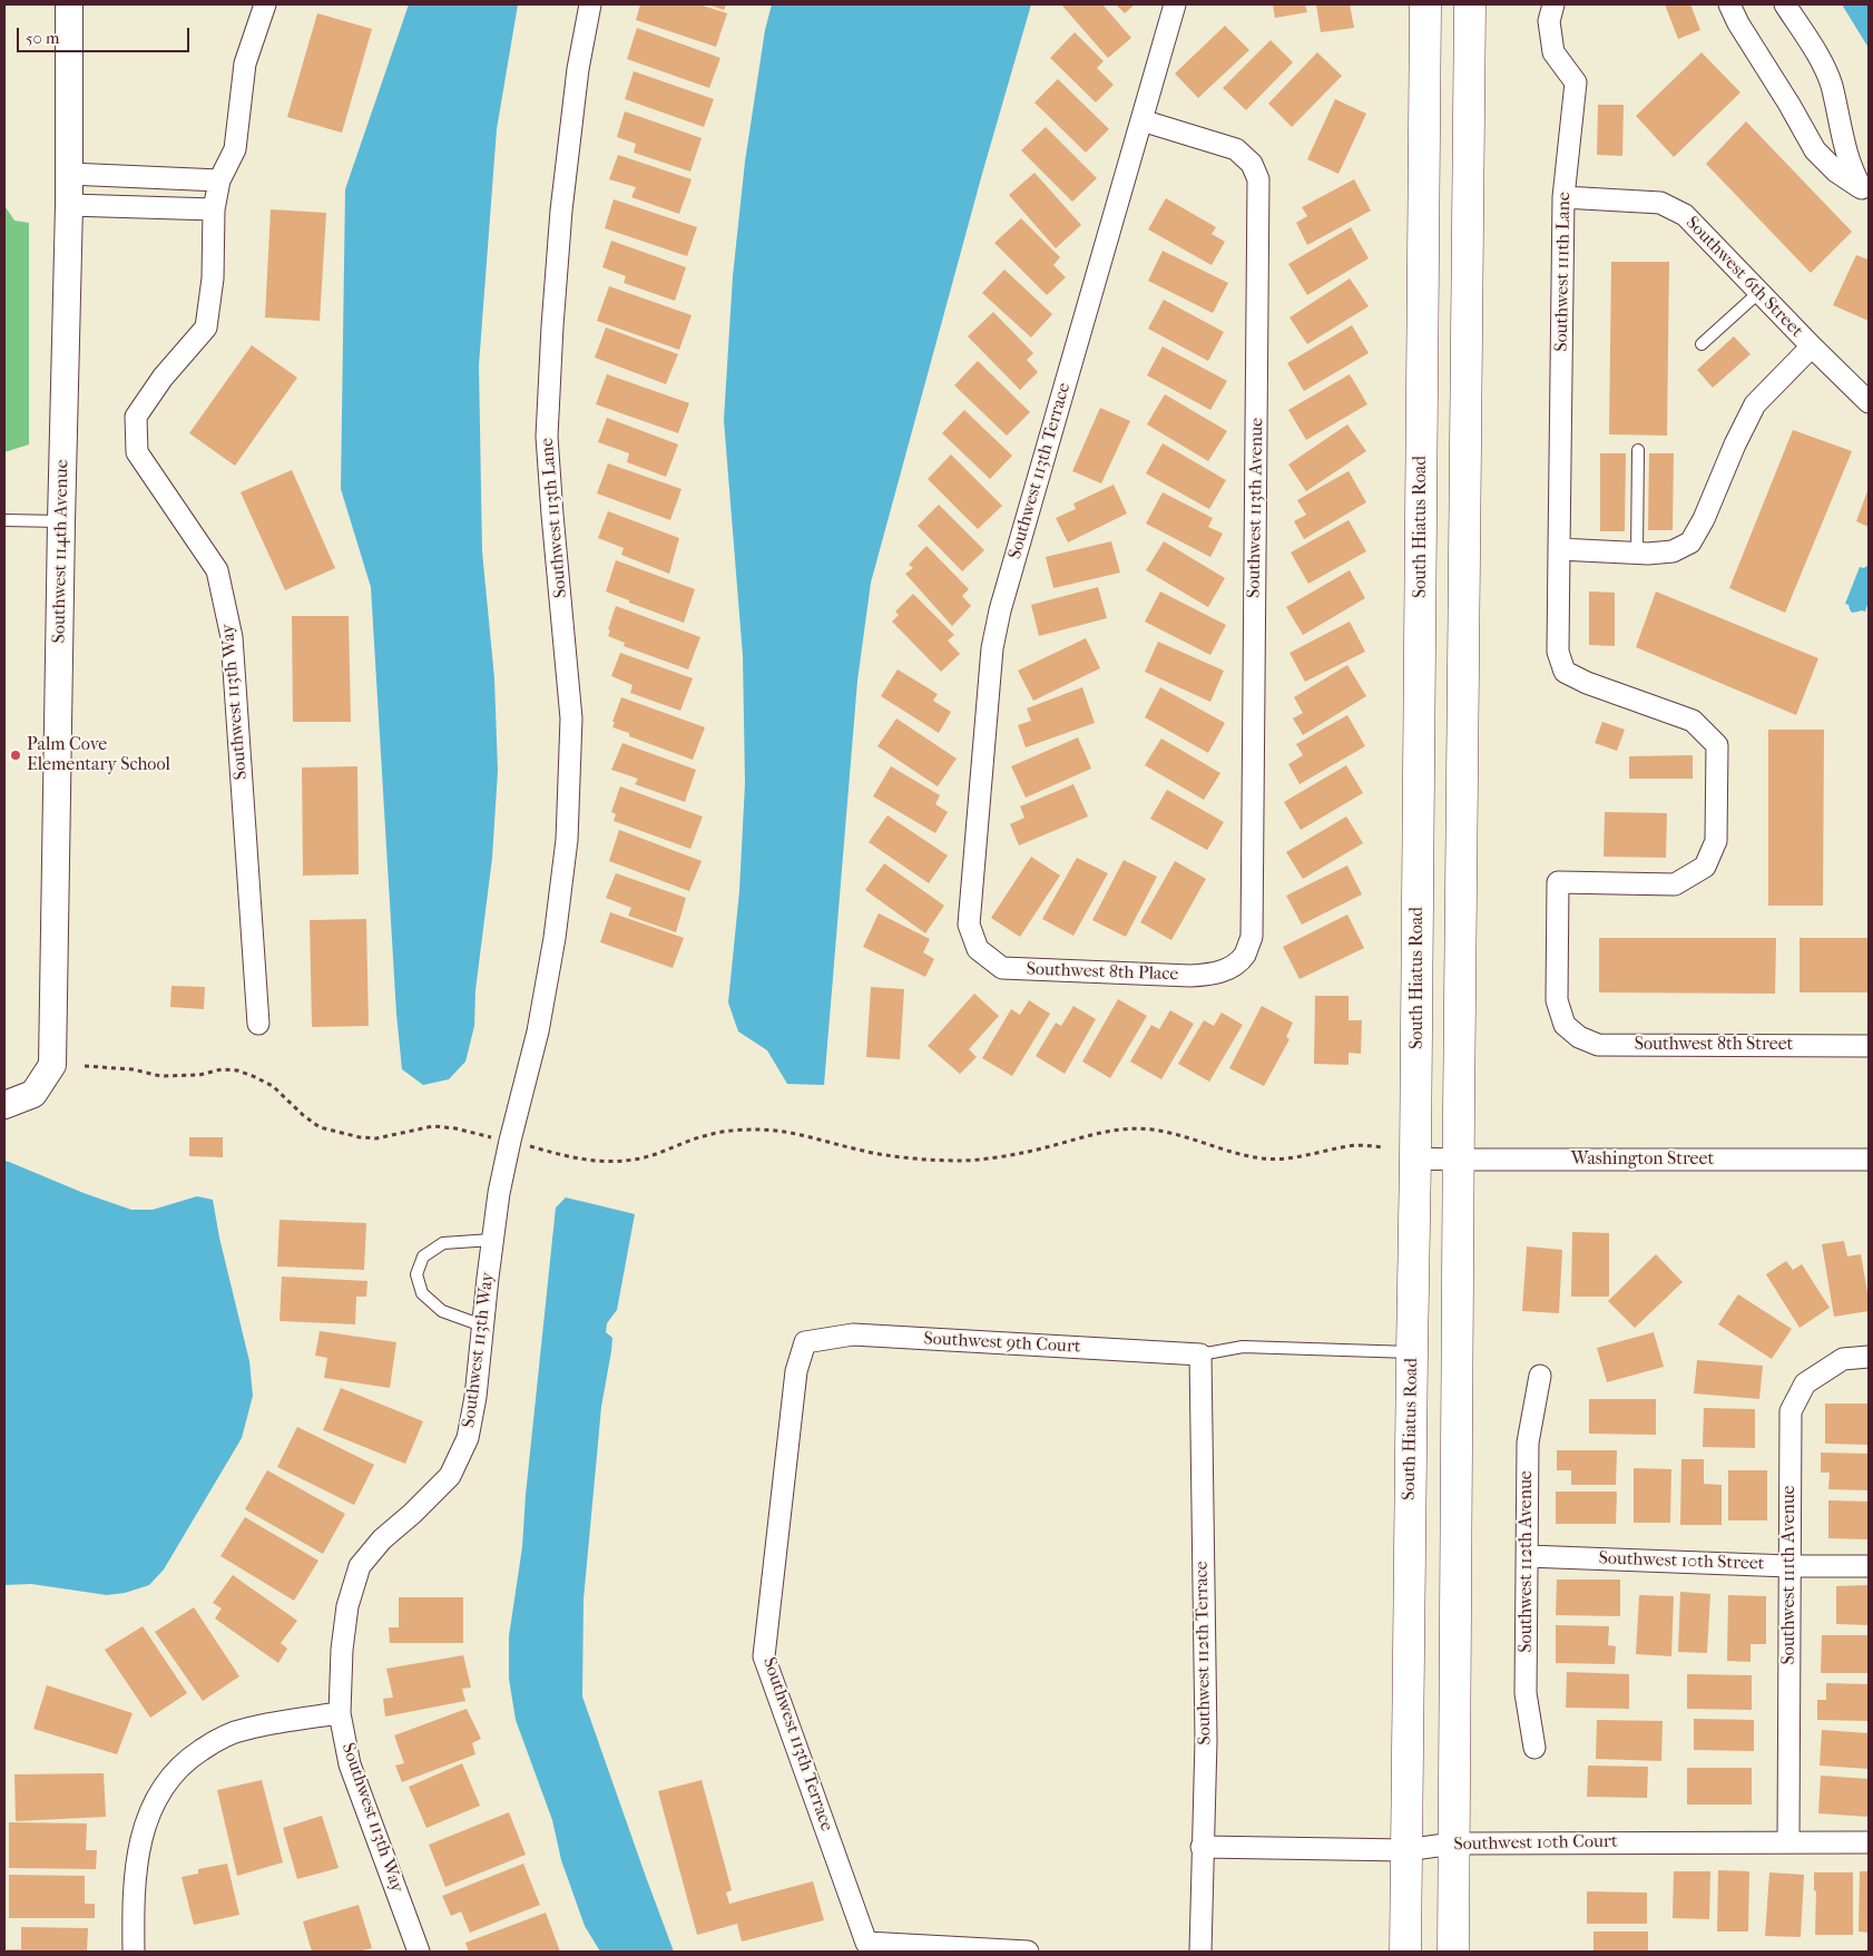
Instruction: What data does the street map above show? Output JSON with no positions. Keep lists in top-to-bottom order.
{
  "streets": {
    "main road": ["South Hiatus Road"],
    "street": [
      "Southwest 111th Lane",
      "Southwest 6th Street",
      "Southwest 113th Terrace",
      "Southwest 113th Avenue",
      "Southwest 113th Lane",
      "Southwest 114th Avenue",
      "Southwest 113th Way",
      "Southwest 8th Place",
      "Southwest 8th Street",
      "Washington Street",
      "Southwest 9th Court",
      "Southwest 112th Avenue",
      "Southwest 10th Street",
      "Southwest 111th Avenue",
      "Southwest 112th Terrace",
      "Southwest 10th Court"
    ]
  },
  "crossings": [
    ["Southwest 111th Lane", "Southwest 6th Street"],
    ["Southwest 111th Lane", "Southwest 8th Street"],
    ["Southwest 113th Terrace", "Southwest 113th Avenue"],
    ["Southwest 113th Terrace", "Southwest 8th Place"],
    ["Southwest 113th Terrace", "Southwest 9th Court"],
    ["Southwest 113th Avenue", "Southwest 8th Place"],
    ["Southwest 113th Lane", "Southwest 113th Way"],
    ["South Hiatus Road", "Washington Street"],
    ["South Hiatus Road", "Southwest 10th Court"],
    ["Southwest 9th Court", "Southwest 112th Terrace"],
    ["Southwest 112th Avenue", "Southwest 10th Street"],
    ["Southwest 10th Street", "Southwest 111th Avenue"],
    ["Southwest 111th Avenue", "Southwest 10th Court"],
    ["Southwest 112th Terrace", "Southwest 10th Court"]
  ],
  "places": ["Palm Cove Elementary School"],
  "scale_bar": "50 m"
}
